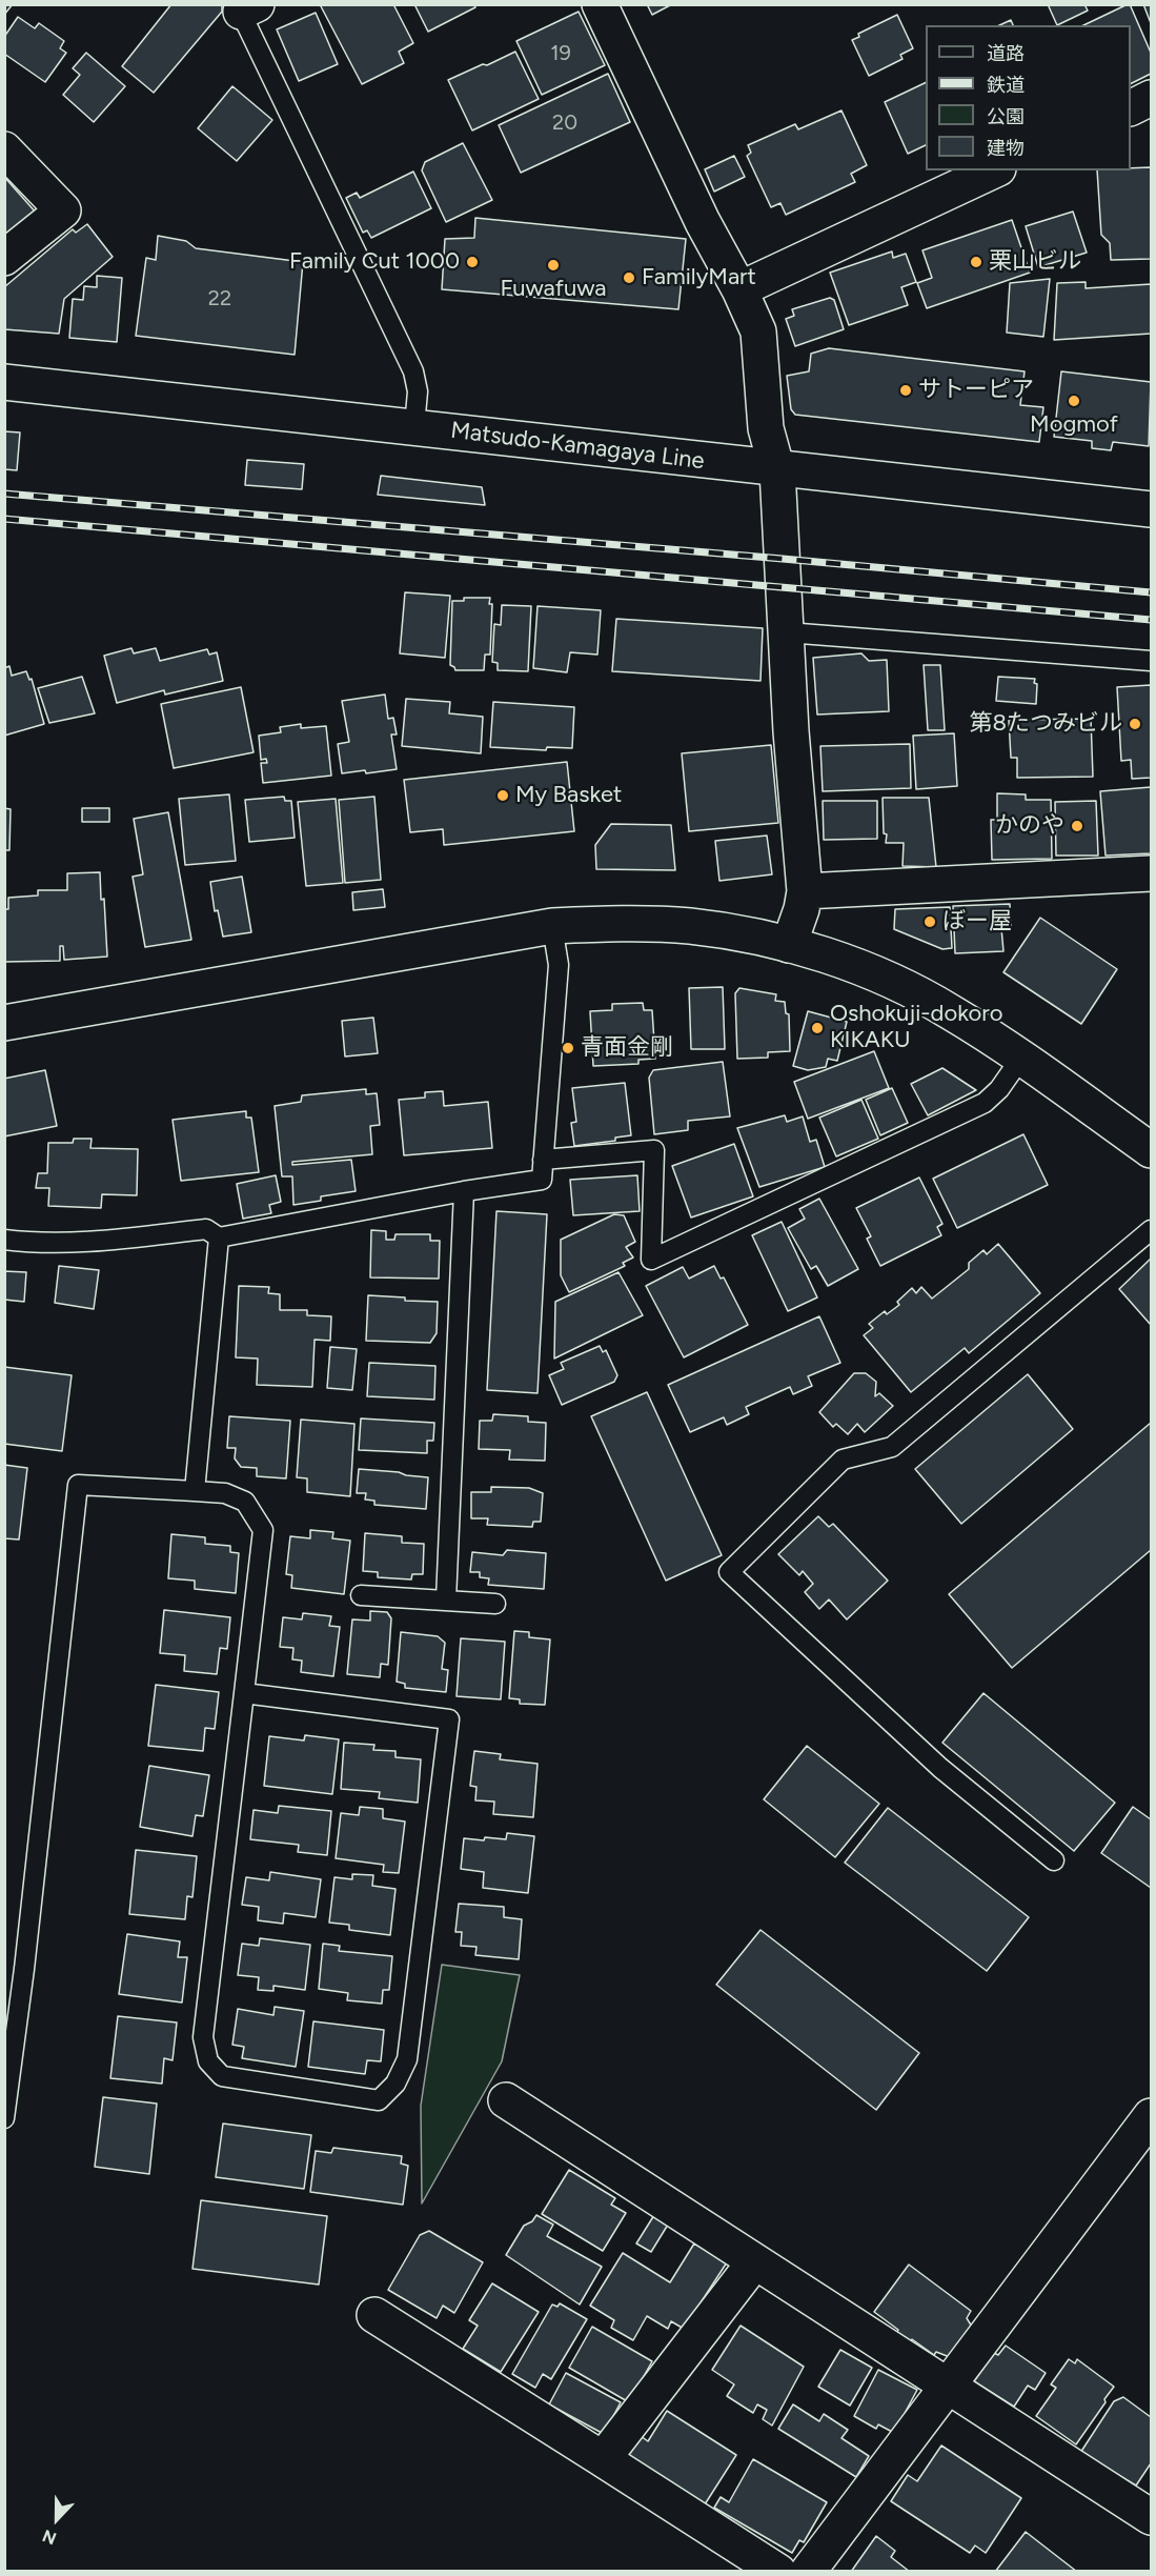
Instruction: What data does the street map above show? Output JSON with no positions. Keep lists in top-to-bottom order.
{
  "streets": {
    "street": ["Matsudo-Kamagaya Line"]
  },
  "places": [
    "Family Cut 1000",
    "栗山ビル",
    "Fuwafuwa",
    "FamilyMart",
    "サトーピア",
    "Mogmof",
    "第8たつみビル",
    "My Basket",
    "かのや",
    "ぼー屋",
    "Oshokuji-dokoro KIKAKU",
    "青面金剛"
  ],
  "house_numbers": ["19", "20", "22"],
  "legend": [
    "道路",
    "鉄道",
    "公園",
    "建物"
  ],
  "north": "bottom"
}
